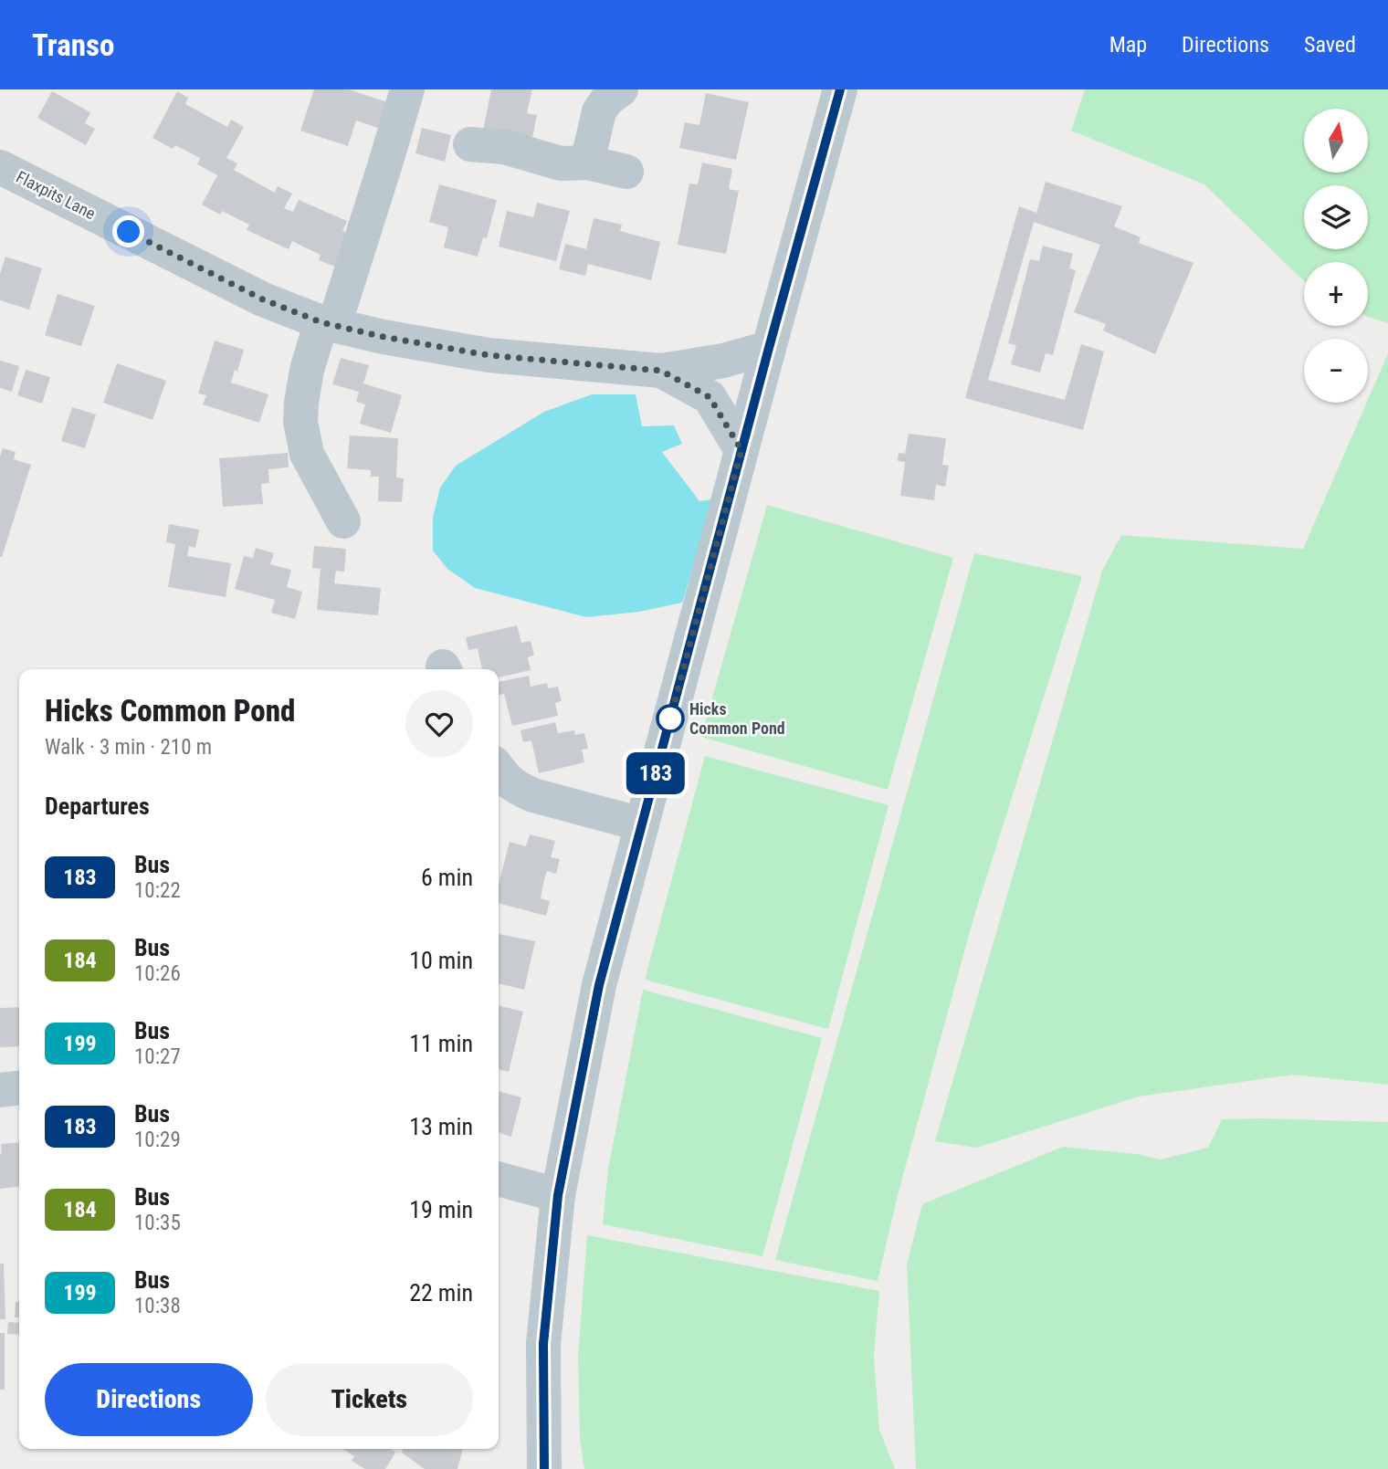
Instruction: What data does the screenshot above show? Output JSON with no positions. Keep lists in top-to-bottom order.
{
  "streets": {
    "street": ["Flaxpits Lane"]
  },
  "places": ["Hicks Common Pond"],
  "lines": ["bus line 183"],
  "north": "top",
  "page": {
    "header": "Transo",
    "nav": ["Map", "Directions", "Saved"],
    "on_map": "183",
    "map_buttons": ["+", "−"],
    "heading": [
      ["Hicks Common Pond", "Walk · 3 min · 210 m"],
      "Departures"
    ],
    "list": [
      {
        "mark": "183",
        "name": "Bus",
        "note": "10:22",
        "value": "6 min"
      },
      {
        "mark": "184",
        "name": "Bus",
        "note": "10:26",
        "value": "10 min"
      },
      {
        "mark": "199",
        "name": "Bus",
        "note": "10:27",
        "value": "11 min"
      },
      {
        "mark": "183",
        "name": "Bus",
        "note": "10:29",
        "value": "13 min"
      },
      {
        "mark": "184",
        "name": "Bus",
        "note": "10:35",
        "value": "19 min"
      },
      {
        "mark": "199",
        "name": "Bus",
        "note": "10:38",
        "value": "22 min"
      }
    ],
    "buttons": ["Directions", "Tickets"]
  }
}
